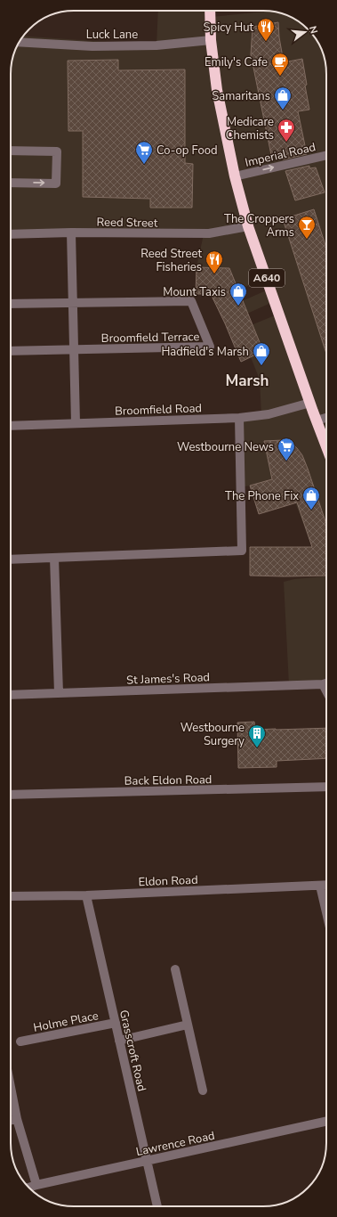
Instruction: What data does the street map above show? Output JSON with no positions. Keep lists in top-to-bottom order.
{
  "streets": {
    "highway": ["A640"],
    "street": [
      "Luck Lane",
      "Imperial Road",
      "Reed Street",
      "Broomfield Terrace",
      "Broomfield Road",
      "St James's Road",
      "Back Eldon Road",
      "Eldon Road",
      "Holme Place",
      "Grasscroft Road",
      "Lawrence Road"
    ]
  },
  "crossings": [
    ["Luck Lane", "A640"],
    ["Imperial Road", "A640"],
    ["Reed Street", "A640"],
    ["A640", "Broomfield Road"],
    ["Eldon Road", "Grasscroft Road"],
    ["Holme Place", "Grasscroft Road"],
    ["Grasscroft Road", "Lawrence Road"]
  ],
  "one_way": ["Imperial Road"],
  "districts": ["Marsh"],
  "places": {
    "restaurant": ["Spicy Hut", "Reed Street Fisheries"],
    "cafe": ["Emily's Cafe"],
    "shop": [
      "Samaritans",
      "Mount Taxis",
      "Hadfield's Marsh",
      "The Phone Fix"
    ],
    "pharmacy": ["Medicare Chemists"],
    "supermarket": ["Co-op Food", "Westbourne News"],
    "bar": ["The Croppers Arms"],
    "building": ["Westbourne Surgery"]
  },
  "north": "right"
}
